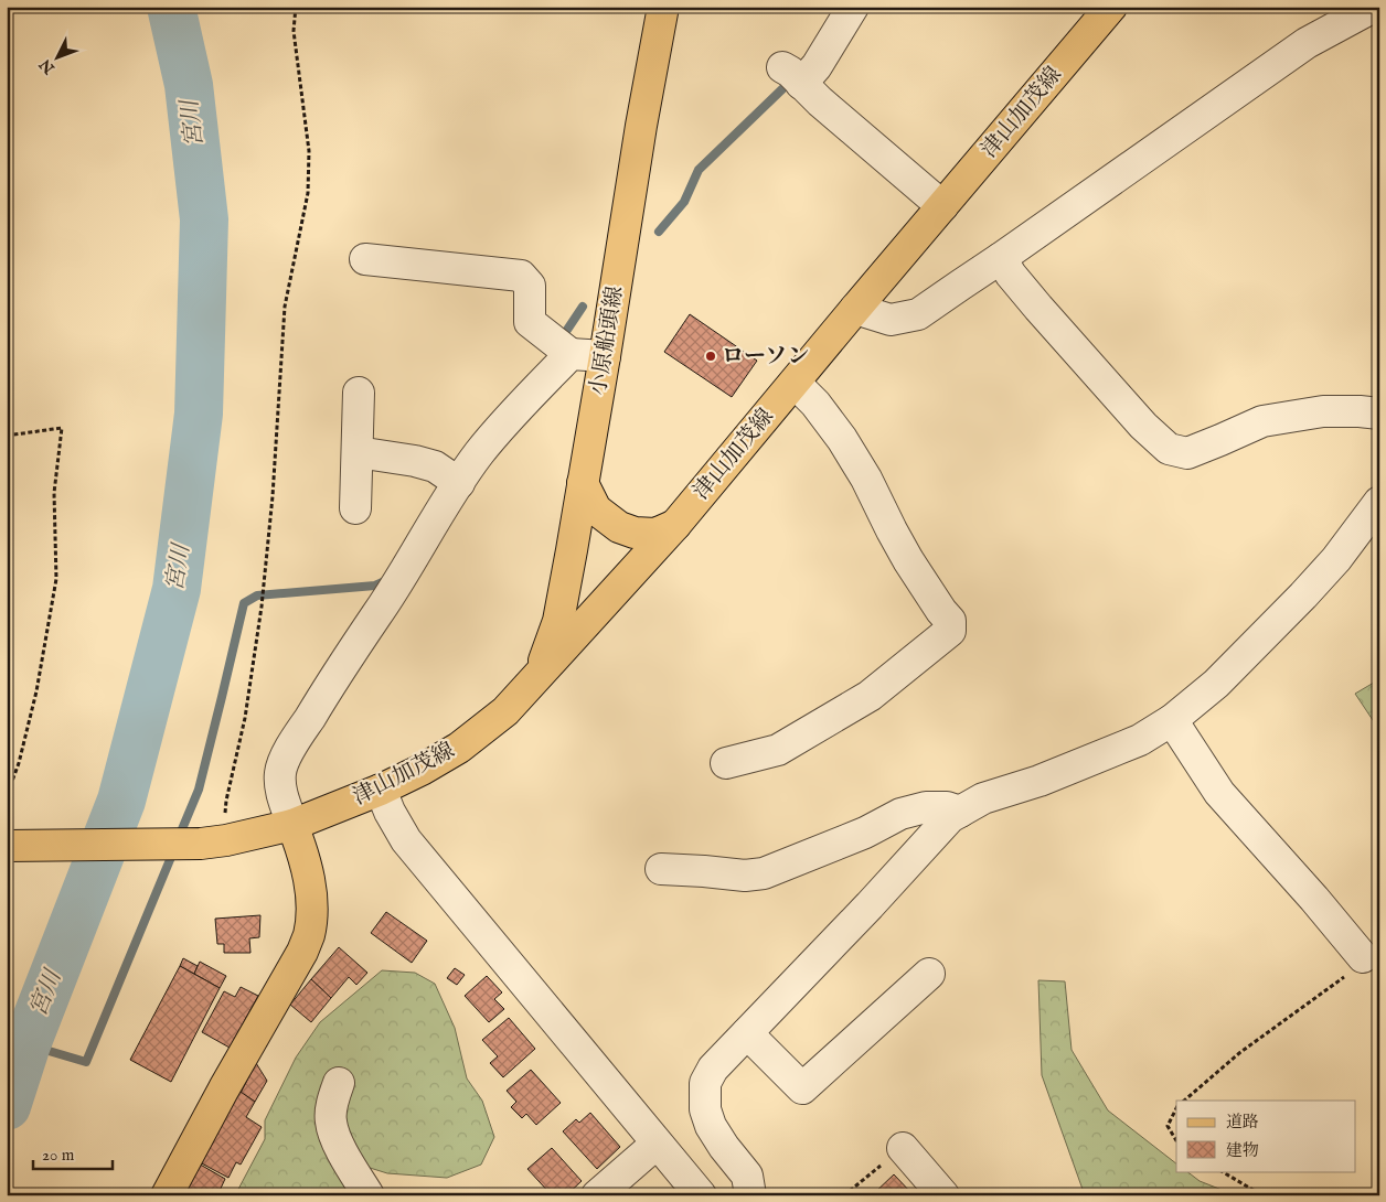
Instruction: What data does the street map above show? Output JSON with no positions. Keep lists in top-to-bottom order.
{
  "streets": {
    "main road": ["津山加茂線", "小原船頭線"]
  },
  "crossings": [
    ["津山加茂線", "小原船頭線"]
  ],
  "water": ["宮川"],
  "places": ["ローソン"],
  "legend": ["道路", "建物"],
  "scale_bar": "20 m",
  "north": "bottom left"
}
